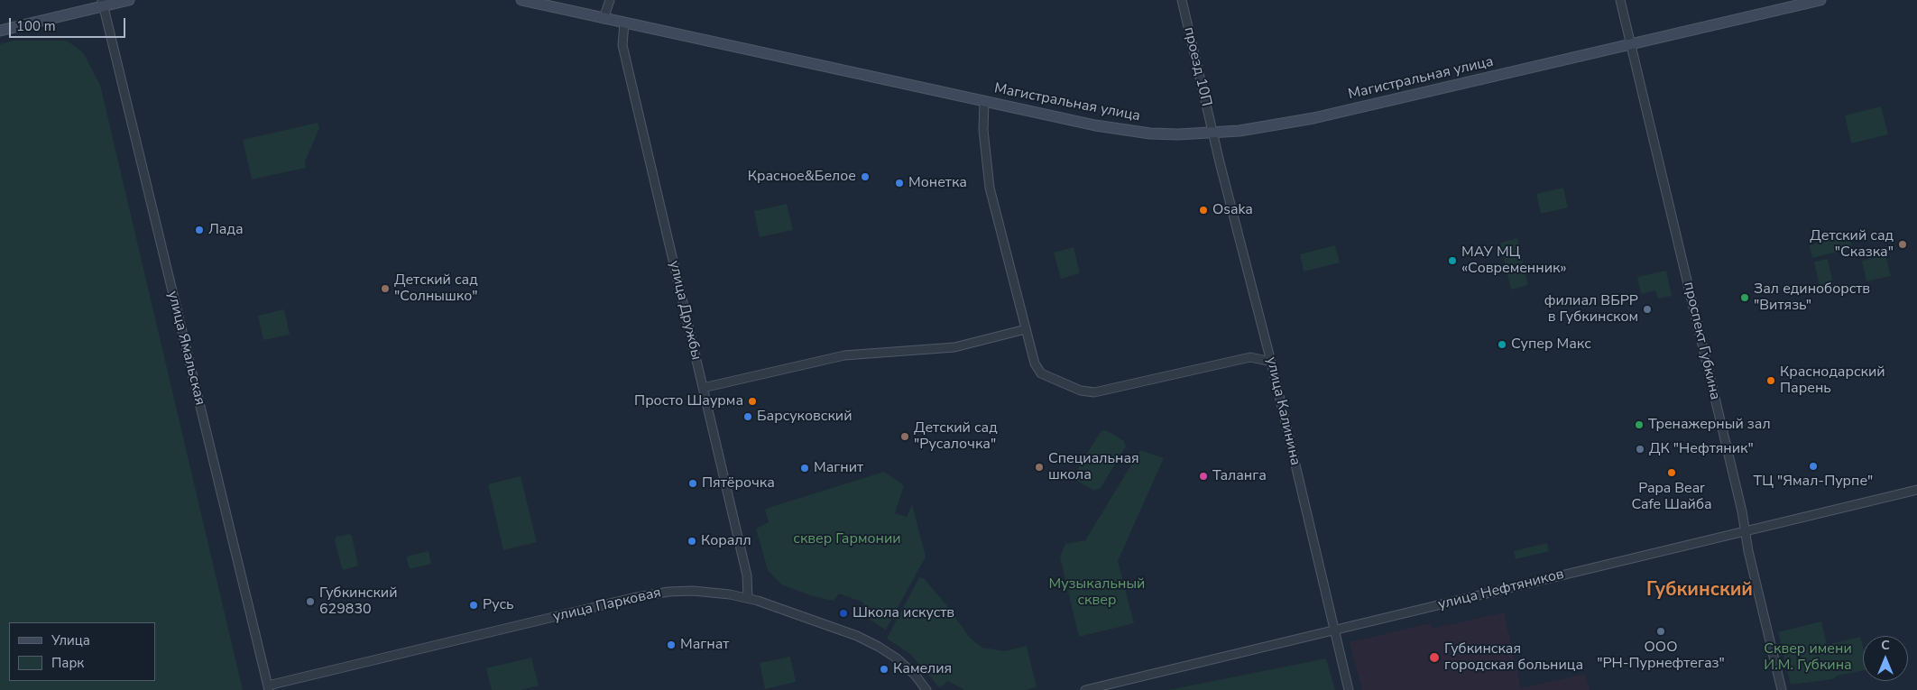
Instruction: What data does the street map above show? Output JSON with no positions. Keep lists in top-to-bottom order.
{
  "streets": {
    "main road": ["Магистральная улица"],
    "street": [
      "проезд 10П",
      "улица Дружбы",
      "проспект Губкина",
      "улица Ямальская",
      "улица Калинина",
      "улица Нефтяников",
      "улица Парковая"
    ]
  },
  "crossings": [
    ["проезд 10П", "Магистральная улица"],
    ["проезд 10П", "улица Калинина"],
    ["Магистральная улица", "улица Дружбы"],
    ["Магистральная улица", "проспект Губкина"],
    ["Магистральная улица", "улица Калинина"],
    ["улица Дружбы", "улица Парковая"],
    ["проспект Губкина", "улица Нефтяников"],
    ["улица Ямальская", "улица Парковая"],
    ["улица Калинина", "улица Нефтяников"]
  ],
  "districts": ["Губкинский"],
  "parks": ["сквер Гармонии", "Музыкальный сквер", "Сквер имени И.М. Губкина"],
  "places": [
    "Красное&Белое",
    "Монетка",
    "Osaka",
    "Лада",
    "Детский сад \"Сказка\"",
    "МАУ МЦ «Современник»",
    "Детский сад \"Солнышко\"",
    "Зал единоборств \"Витязь\"",
    "филиал ВБРР в Губкинском",
    "Супер Макс",
    "Краснодарский Парень",
    "Просто Шаурма",
    "Барсуковский",
    "Тренажерный зал",
    "Детский сад \"Русалочка\"",
    "ДК \"Нефтяник\"",
    "ТЦ \"Ямал-Пурпе\"",
    "Специальная школа",
    "Магнит",
    "Papa Bear Cafe Шайба",
    "Таланга",
    "Пятёрочка",
    "Коралл",
    "Губкинский 629830",
    "Русь",
    "Школа искуств",
    "ООО \"РН-Пурнефтегаз\"",
    "Магнат",
    "Губкинская городская больница",
    "Камелия"
  ],
  "legend": ["Улица", "Парк"],
  "scale_bar": "100 m",
  "north": "top"
}
